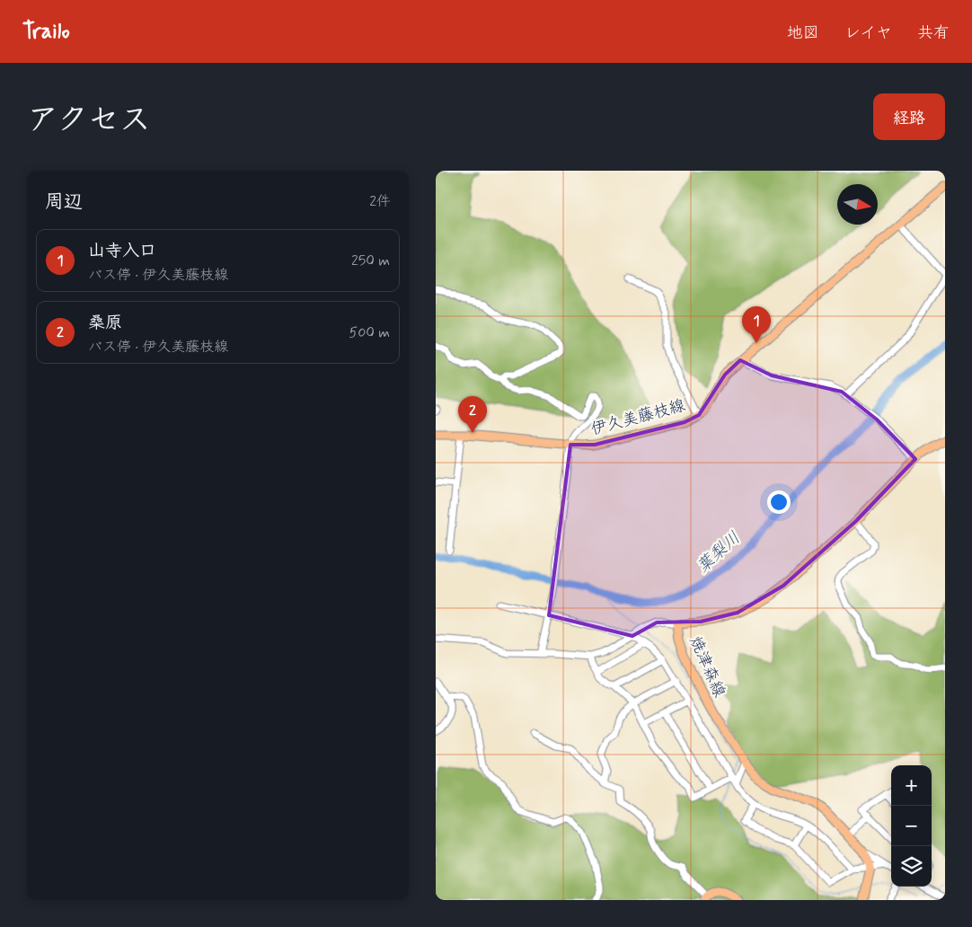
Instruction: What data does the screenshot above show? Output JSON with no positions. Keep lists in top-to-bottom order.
{
  "streets": {
    "main road": ["伊久美藤枝線", "焼津森線"]
  },
  "water": ["葉梨川"],
  "north": "right",
  "page": {
    "header": "Trailo",
    "nav": ["地図", "レイヤ", "共有"],
    "title": "アクセス",
    "buttons": "経路",
    "heading": ["周辺", "2件"],
    "list": [
      {
        "mark": "1",
        "name": "山寺入口",
        "note": "バス停 · 伊久美藤枝線",
        "value": "250 m"
      },
      {
        "mark": "2",
        "name": "桑原",
        "note": "バス停 · 伊久美藤枝線",
        "value": "500 m"
      }
    ],
    "pins": ["1", "2"],
    "map_buttons": ["+", "−"]
  }
}
